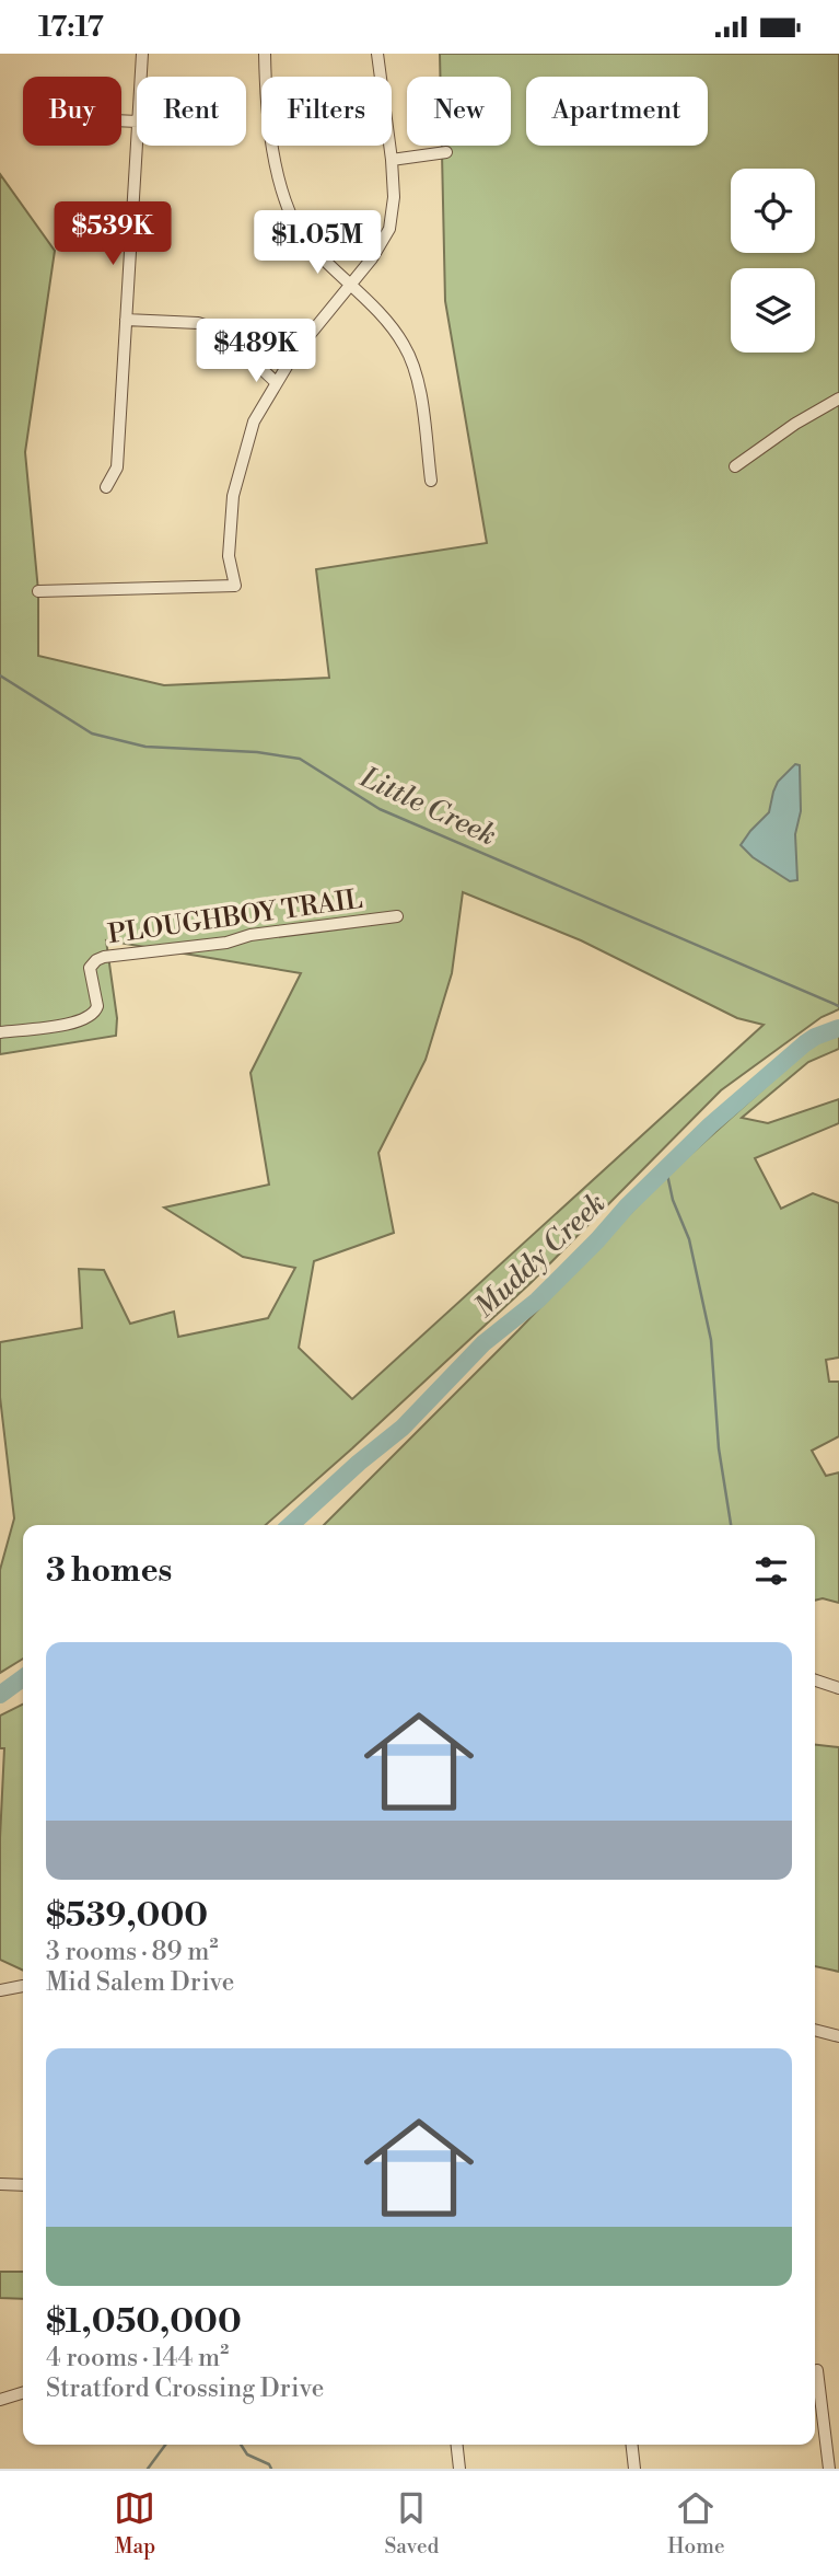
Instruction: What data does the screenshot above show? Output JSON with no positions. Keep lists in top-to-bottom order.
{
  "streets": {
    "street": ["PLOUGHBOY TRAIL"]
  },
  "water": ["Little Creek", "Muddy Creek"],
  "page": {
    "status": "17:17",
    "chip": [
      "Buy",
      "Rent",
      "Filters",
      "New",
      "Apartment"
    ],
    "price": ["$539K", "$1.05M", "$489K"],
    "heading": "3 homes",
    "list": [
      {
        "name": "$539,000",
        "note": "3 rooms · 89 m² · Mid Salem Drive"
      },
      {
        "name": "$1,050,000",
        "note": "4 rooms · 144 m² · Stratford Crossing Drive"
      }
    ],
    "tabs": ["Map", "Saved", "Home"]
  }
}
